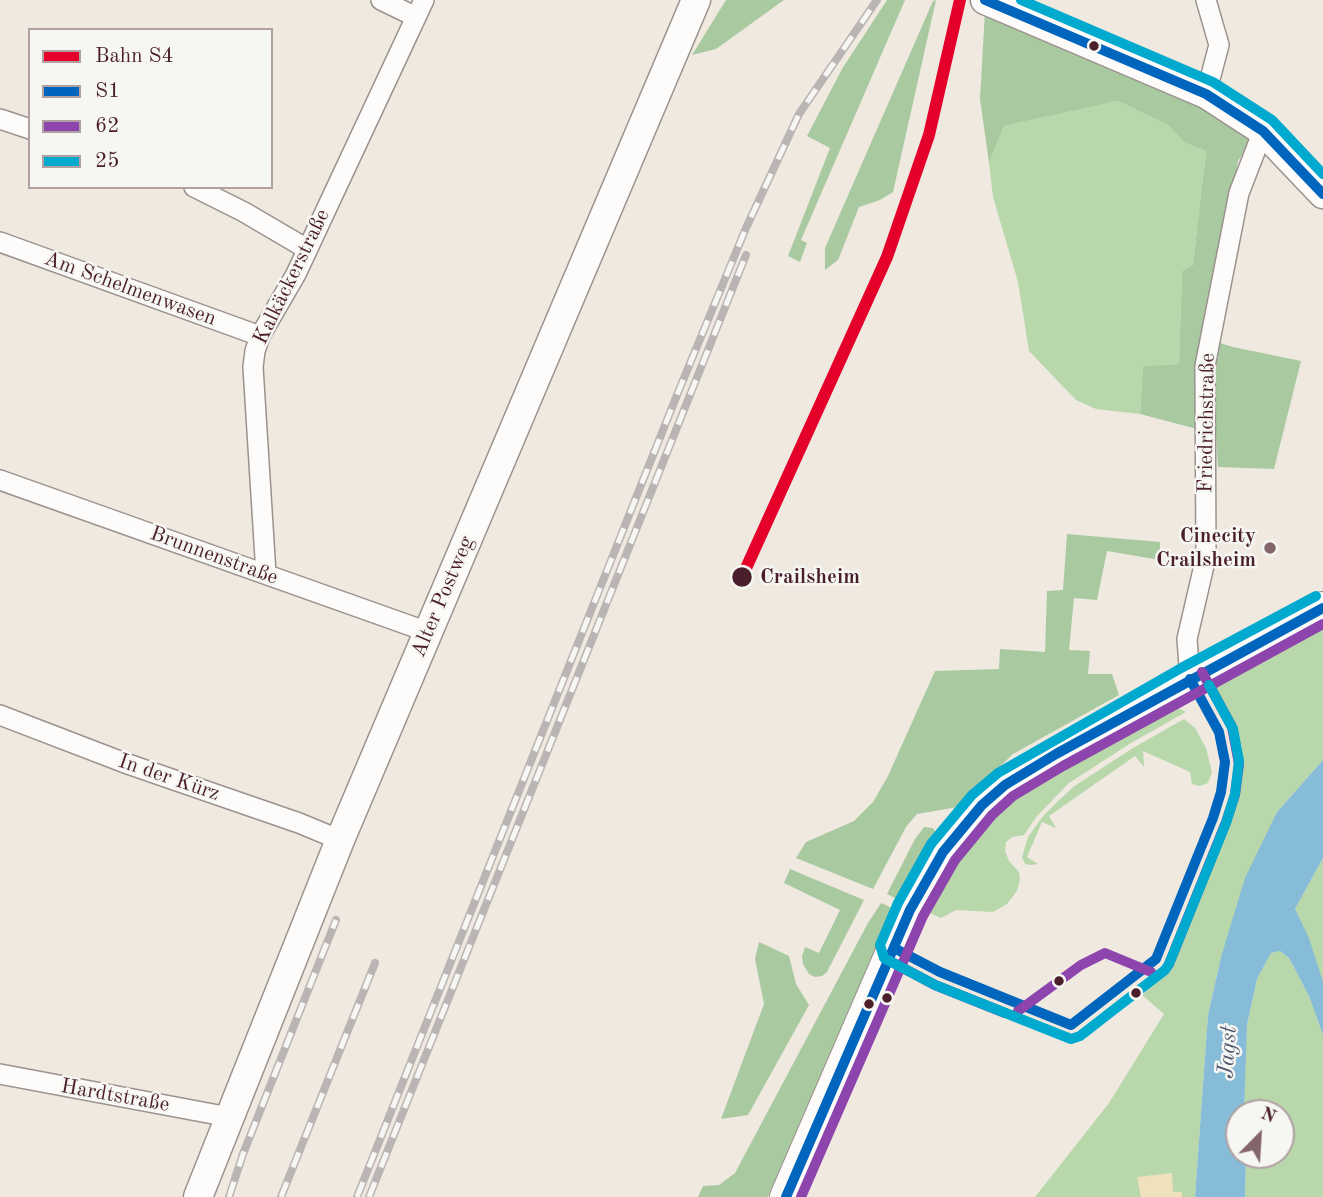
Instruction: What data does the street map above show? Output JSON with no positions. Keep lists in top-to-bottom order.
{
  "streets": {
    "main road": ["Alter Postweg"],
    "street": [
      "Kalkäckerstraße",
      "Am Schelmenwasen",
      "Friedrichstraße",
      "Brunnenstraße",
      "In der Kürz",
      "Hardtstraße"
    ]
  },
  "crossings": [
    ["Kalkäckerstraße", "Am Schelmenwasen"],
    ["Kalkäckerstraße", "Brunnenstraße"],
    ["Brunnenstraße", "Alter Postweg"],
    ["Alter Postweg", "In der Kürz"],
    ["Alter Postweg", "Hardtstraße"]
  ],
  "water": ["Jagst"],
  "places": ["Cinecity Crailsheim", "Crailsheim"],
  "lines": [
    "rail line S4",
    "transit line S1",
    "transit line 25",
    "transit line 62"
  ],
  "legend": [
    "Bahn S4",
    "S1",
    "62",
    "25"
  ],
  "north": "top right"
}
